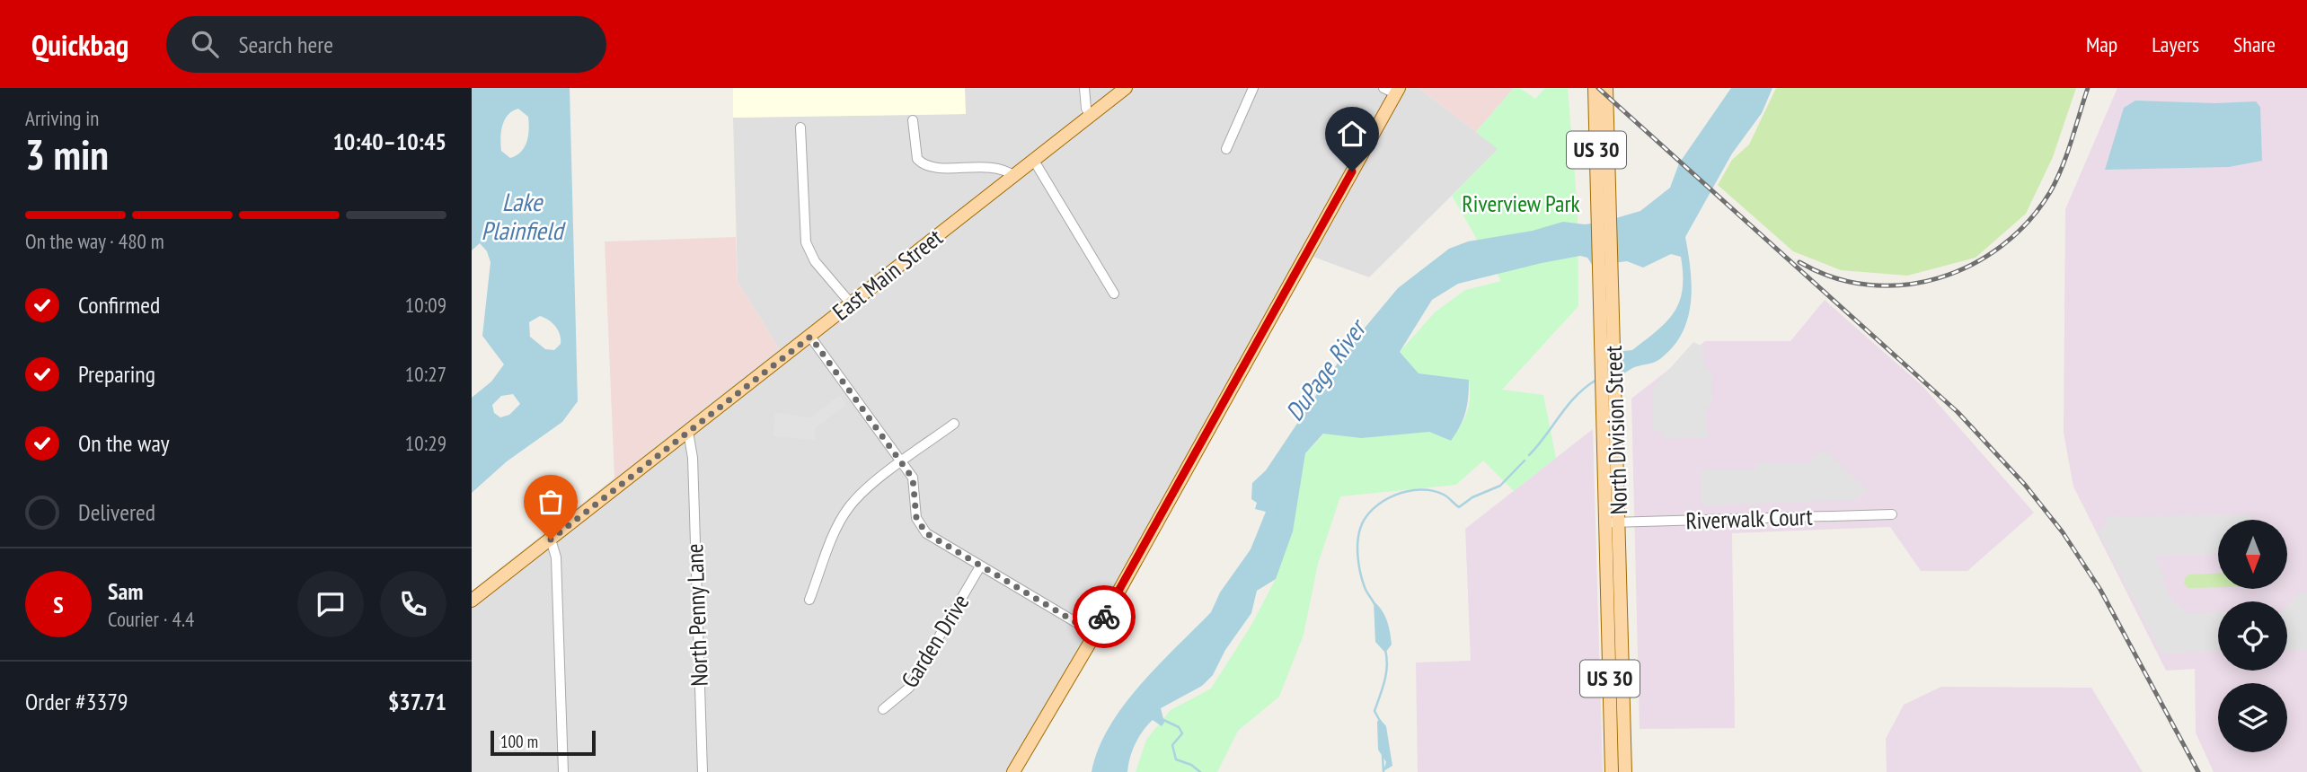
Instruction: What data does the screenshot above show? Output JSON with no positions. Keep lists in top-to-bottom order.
{
  "streets": {
    "main road": ["US 30", "East Main Street", "North Division Street"],
    "street": ["Riverwalk Court", "North Penny Lane", "Garden Drive"]
  },
  "crossings": [
    ["East Main Street", "North Penny Lane"],
    ["North Division Street", "Riverwalk Court"]
  ],
  "water": ["Lake Plainfield", "DuPage River"],
  "parks": ["Riverview Park"],
  "scale_bar": "100 m",
  "north": "bottom",
  "page": {
    "header": "Quickbag",
    "search": "Search here",
    "nav": ["Map", "Layers", "Share"],
    "heading": ["3 min", "Arriving in", "10:40–10:45"],
    "panel": [
      "Sam",
      "Courier · 4.4",
      "Order #3379",
      "$37.71"
    ],
    "bar": "On the way · 480 m",
    "list": [
      ["Confirmed", "10:09"],
      ["Preparing", "10:27"],
      ["On the way", "10:29"],
      "Delivered"
    ],
    "round": "S",
    "scale": "100 m"
  }
}
